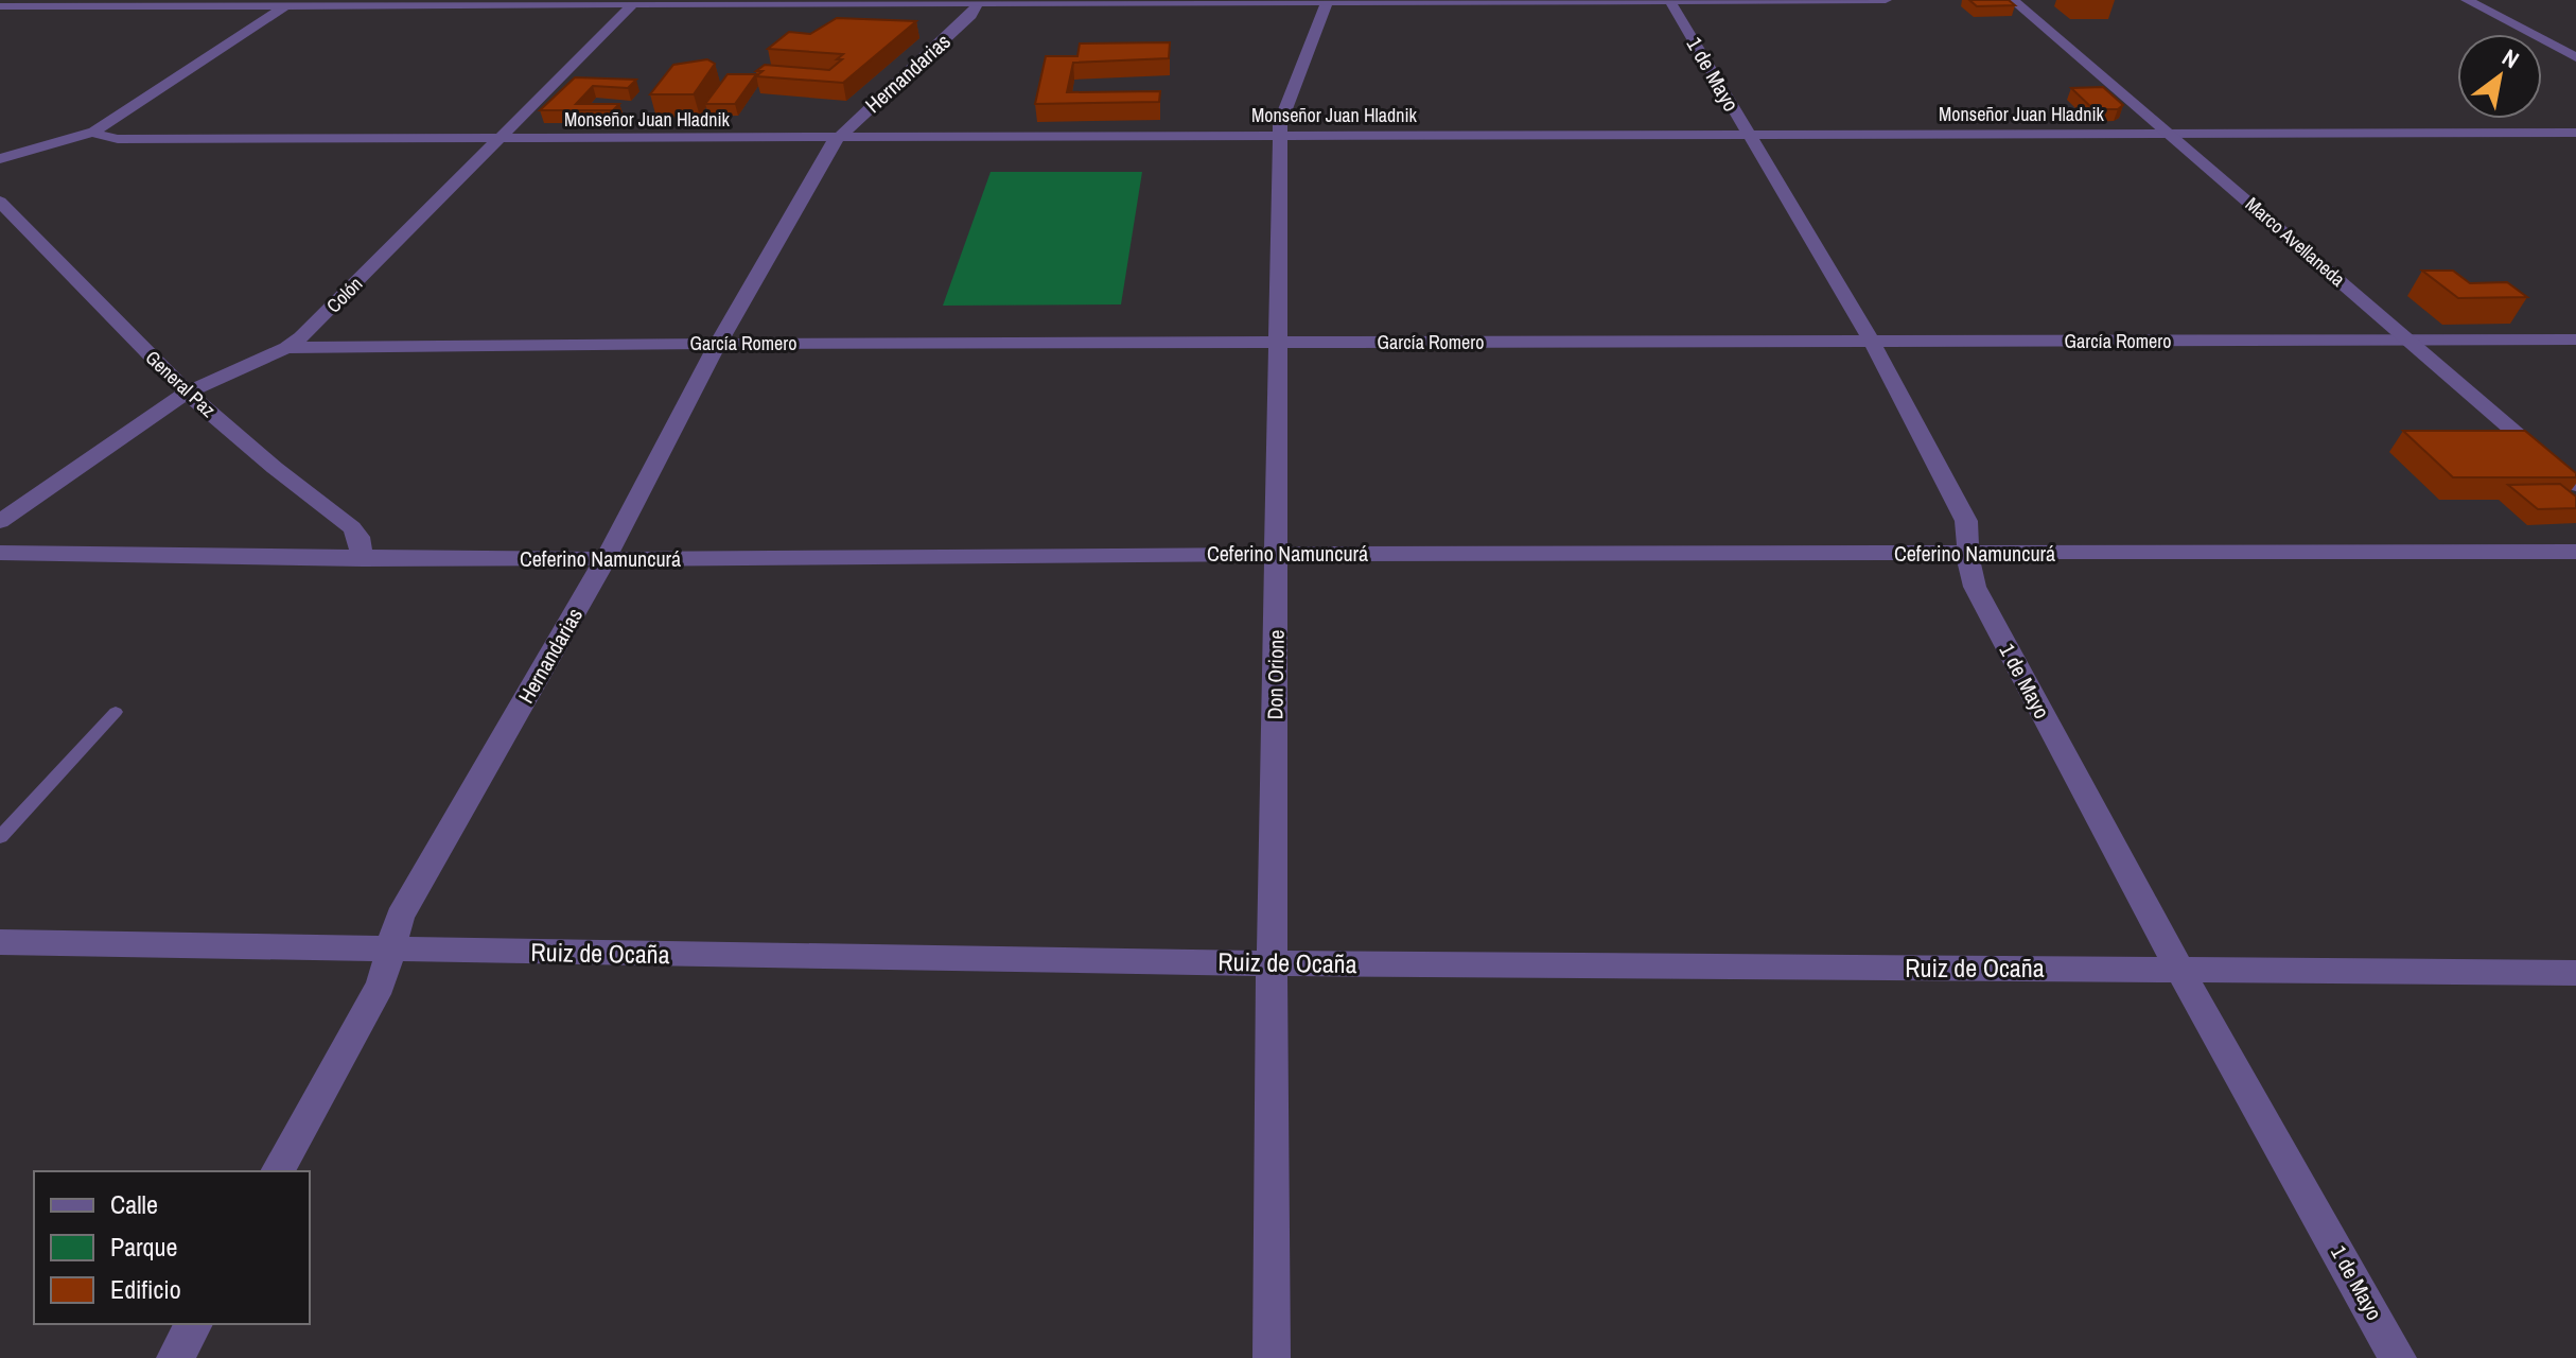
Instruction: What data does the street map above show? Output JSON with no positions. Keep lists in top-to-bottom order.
{
  "streets": {
    "street": [
      "Hernandarias",
      "1 de Mayo",
      "Monseñor Juan Hladnik",
      "Marco Avellaneda",
      "Colón",
      "García Romero",
      "General Paz",
      "Ceferino Namuncurá",
      "Don Orione",
      "Ruiz de Ocaña"
    ]
  },
  "crossings": [
    ["Hernandarias", "Monseñor Juan Hladnik"],
    ["Hernandarias", "García Romero"],
    ["Hernandarias", "Ceferino Namuncurá"],
    ["Hernandarias", "Ruiz de Ocaña"],
    ["1 de Mayo", "Monseñor Juan Hladnik"],
    ["1 de Mayo", "García Romero"],
    ["1 de Mayo", "Ceferino Namuncurá"],
    ["1 de Mayo", "Ruiz de Ocaña"],
    ["Monseñor Juan Hladnik", "Marco Avellaneda"],
    ["Monseñor Juan Hladnik", "Colón"],
    ["Monseñor Juan Hladnik", "Don Orione"],
    ["Marco Avellaneda", "García Romero"],
    ["Colón", "García Romero"],
    ["Colón", "General Paz"],
    ["García Romero", "Don Orione"],
    ["General Paz", "Ceferino Namuncurá"],
    ["Ceferino Namuncurá", "Don Orione"],
    ["Don Orione", "Ruiz de Ocaña"]
  ],
  "legend": ["Calle", "Parque", "Edificio"],
  "north": "top right"
}
